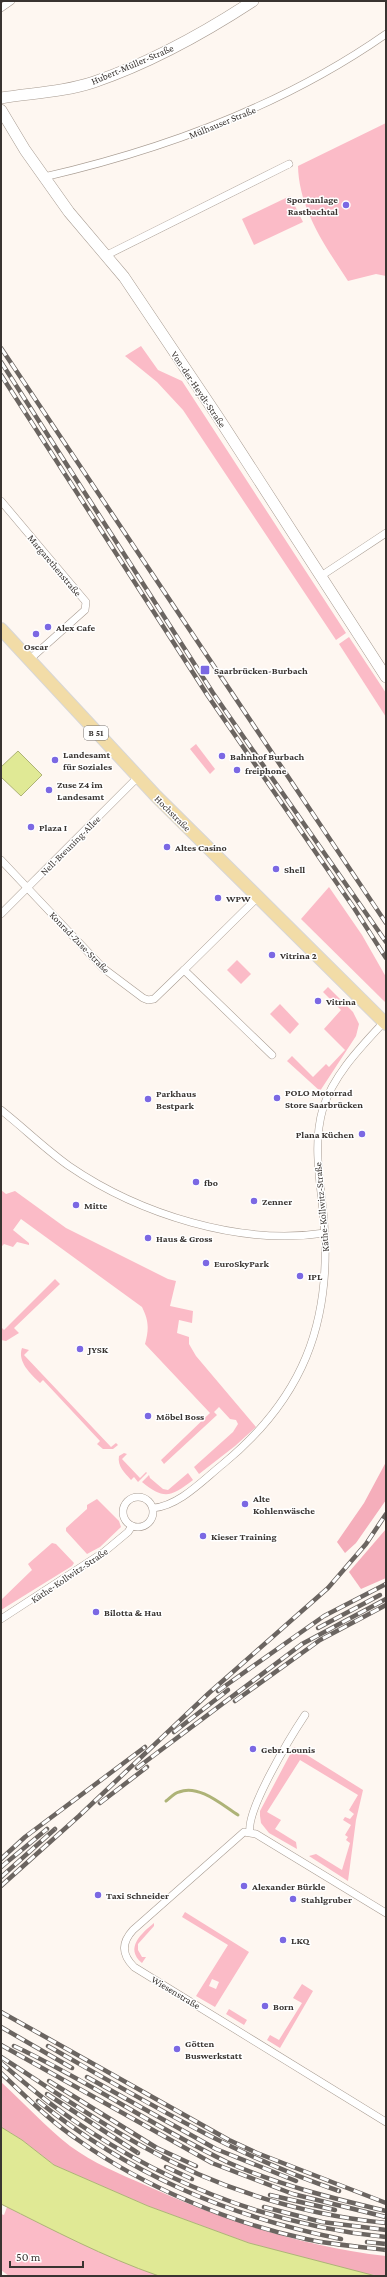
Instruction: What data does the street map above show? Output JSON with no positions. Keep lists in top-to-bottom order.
{
  "streets": {
    "main road": [
      "Hubert-Müller-Straße",
      "Von-der-Heydt-Straße",
      "B 51",
      "Hochstraße"
    ],
    "street": [
      "Mülhauser Straße",
      "Margarethenstraße",
      "Nell-Breuning-Allee",
      "Konrad-Zuse-Straße",
      "Käthe-Kollwitz-Straße",
      "Wiesenstraße"
    ]
  },
  "crossings": [
    ["Mülhauser Straße", "Von-der-Heydt-Straße"],
    ["Margarethenstraße", "Hochstraße"],
    ["Hochstraße", "Nell-Breuning-Allee"],
    ["Hochstraße", "Konrad-Zuse-Straße"],
    ["Hochstraße", "Käthe-Kollwitz-Straße"],
    ["Nell-Breuning-Allee", "Konrad-Zuse-Straße"]
  ],
  "places": {
    "other": [
      "Sportanlage Rastbachtal",
      "Alex Cafe",
      "Oscar",
      "Bahnhof Burbach",
      "Landesamt für Soziales",
      "freiphone",
      "Zuse Z4 im Landesamt",
      "Plaza I",
      "Altes Casino",
      "Shell",
      "WPW",
      "Vitrina 2",
      "Vitrina",
      "POLO Motorrad Store Saarbrücken",
      "Parkhaus Bestpark",
      "Plana Küchen",
      "fbo",
      "Zenner",
      "Mitte",
      "Haus & Gross",
      "EuroSkyPark",
      "IPL",
      "JYSK",
      "Möbel Boss",
      "Alte Kohlenwäsche",
      "Kieser Training",
      "Bilotta & Hau",
      "Gebr. Lounis",
      "Alexander Bürkle",
      "Taxi Schneider",
      "Stahlgruber",
      "LKQ",
      "Born",
      "Götten Buswerkstatt"
    ],
    "transit": ["Saarbrücken-Burbach"]
  },
  "scale_bar": "50 m"
}
